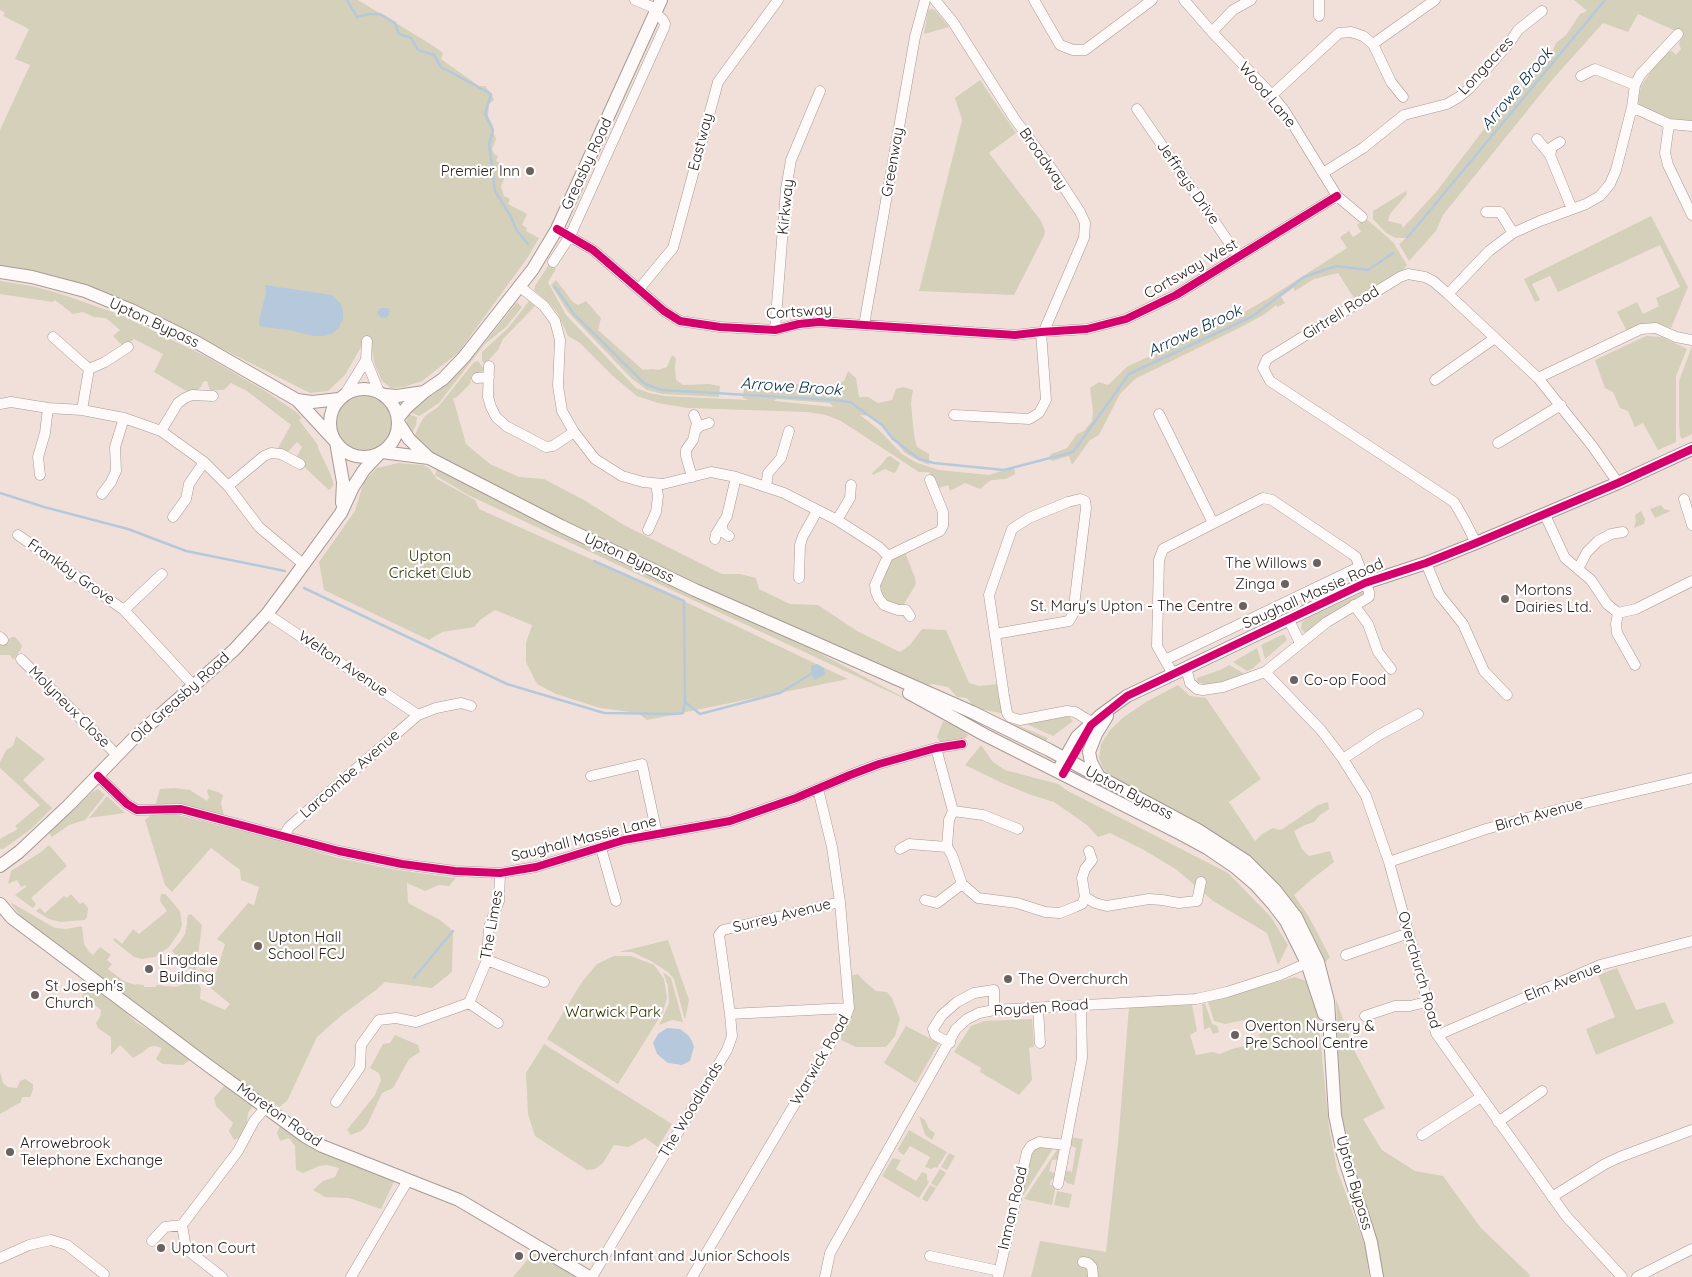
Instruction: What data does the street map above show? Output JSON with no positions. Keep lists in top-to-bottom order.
{
  "streets": {
    "main road": [
      "Greasby Road",
      "Upton Bypass",
      "Saughall Massie Road",
      "Old Greasby Road",
      "Moreton Road"
    ],
    "street": [
      "Longacres",
      "Wood Lane",
      "Eastway",
      "Broadway",
      "Greenway",
      "Jeffreys Drive",
      "Kirkway",
      "Cortsway West",
      "Cortsway",
      "Girtrell Road",
      "Frankby Grove",
      "Welton Avenue",
      "Molyneux Close",
      "Larcombe Avenue",
      "Birch Avenue",
      "Saughall Massie Lane",
      "Surrey Avenue",
      "The Limes",
      "Overchurch Road",
      "Elm Avenue",
      "Royden Road",
      "Warwick Road",
      "The Woodlands",
      "Inman Road"
    ]
  },
  "crossings": [
    ["Longacres", "Wood Lane"],
    ["Wood Lane", "Cortsway West"],
    ["Eastway", "Cortsway"],
    ["Broadway", "Cortsway West"],
    ["Broadway", "Cortsway"],
    ["Greenway", "Cortsway"],
    ["Greasby Road", "Cortsway"],
    ["Greasby Road", "Upton Bypass"],
    ["Greasby Road", "Old Greasby Road"],
    ["Jeffreys Drive", "Cortsway West"],
    ["Kirkway", "Cortsway"],
    ["Cortsway West", "Cortsway"],
    ["Girtrell Road", "Saughall Massie Road"],
    ["Upton Bypass", "Saughall Massie Road"],
    ["Upton Bypass", "Old Greasby Road"],
    ["Upton Bypass", "Royden Road"],
    ["Frankby Grove", "Old Greasby Road"],
    ["Saughall Massie Road", "Overchurch Road"],
    ["Welton Avenue", "Old Greasby Road"],
    ["Welton Avenue", "Larcombe Avenue"],
    ["Old Greasby Road", "Molyneux Close"],
    ["Old Greasby Road", "Saughall Massie Lane"],
    ["Larcombe Avenue", "Saughall Massie Lane"],
    ["Birch Avenue", "Overchurch Road"],
    ["Saughall Massie Lane", "The Limes"],
    ["Saughall Massie Lane", "Warwick Road"],
    ["Surrey Avenue", "Warwick Road"],
    ["Surrey Avenue", "The Woodlands"],
    ["Overchurch Road", "Elm Avenue"],
    ["The Woodlands", "Moreton Road"]
  ],
  "water": ["Arrowe Brook"],
  "parks": ["Upton Cricket Club", "Warwick Park"],
  "places": [
    "Premier Inn",
    "The Willows",
    "Zinga",
    "Mortons Dairies Ltd.",
    "St. Mary's Upton - The Centre",
    "Co-op Food",
    "Upton Hall School FCJ",
    "Lingdale Building",
    "The Overchurch",
    "St Joseph's Church",
    "Overton Nursery & Pre School Centre",
    "Arrowebrook Telephone Exchange",
    "Upton Court",
    "Overchurch Infant and Junior Schools"
  ]
}
